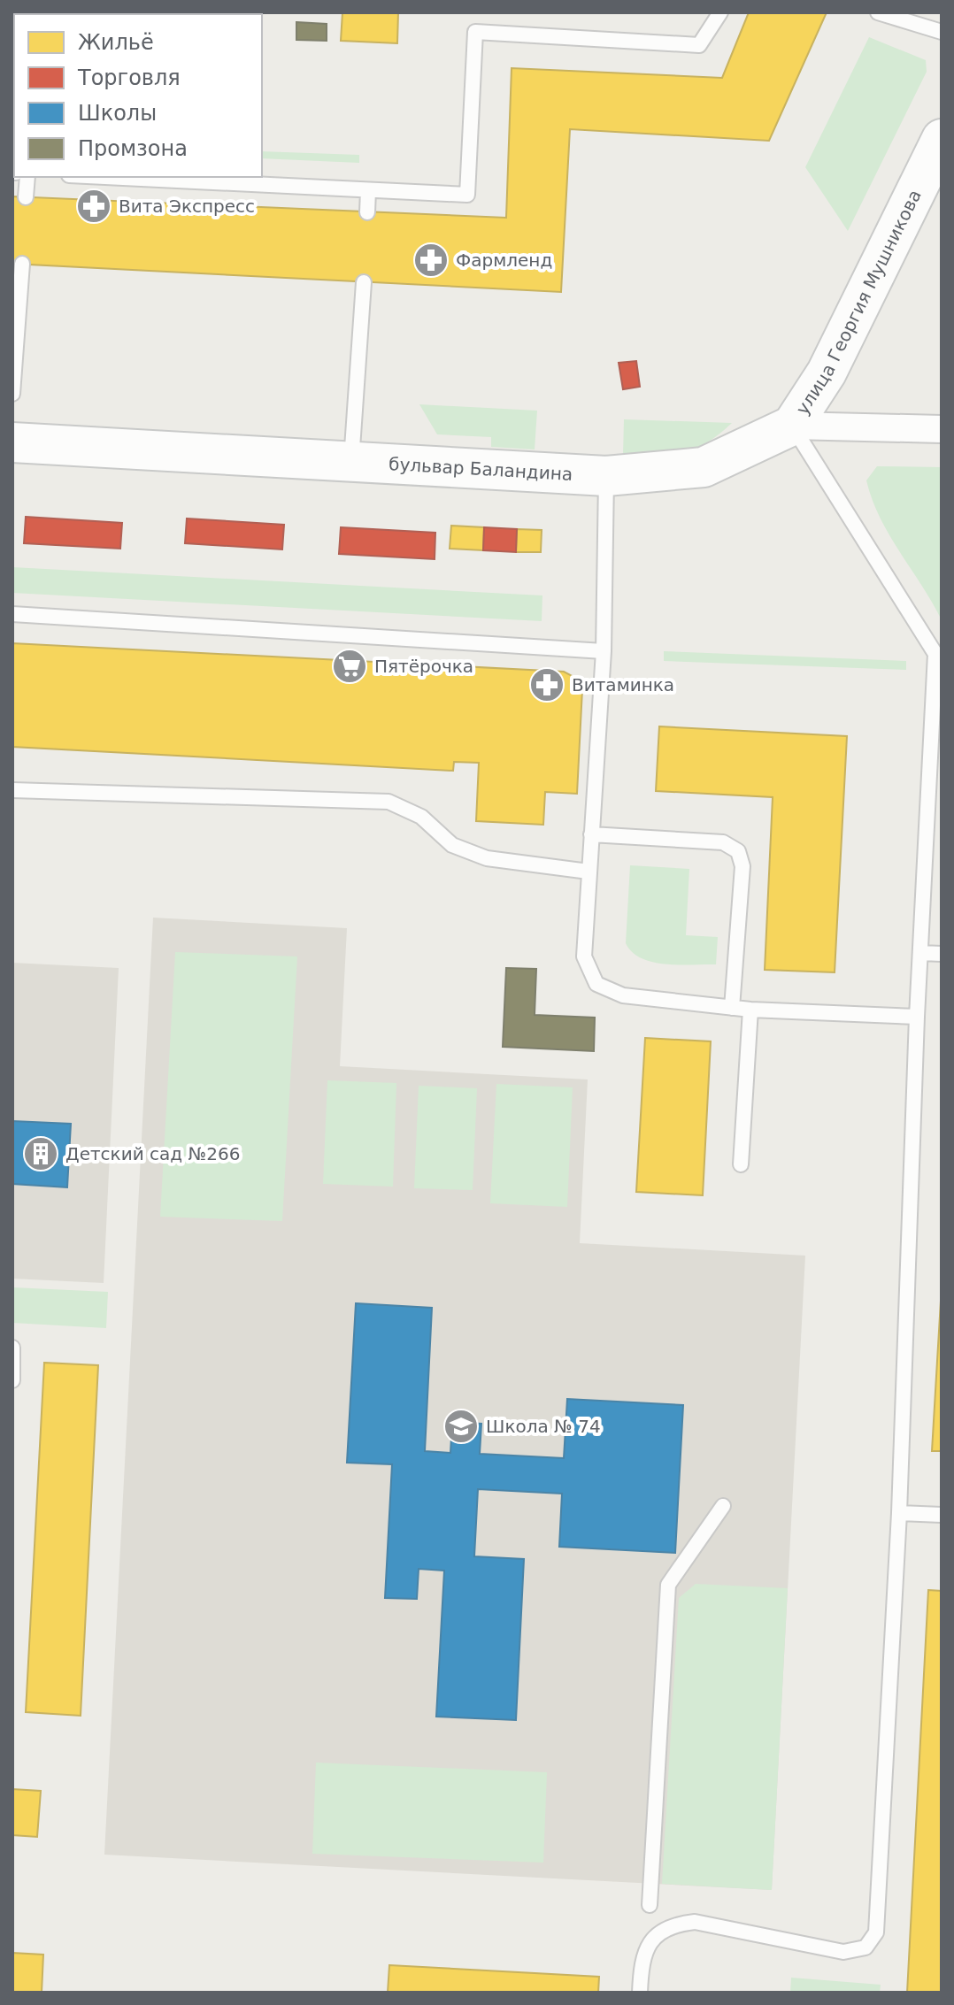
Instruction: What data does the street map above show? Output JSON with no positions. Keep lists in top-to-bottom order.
{
  "streets": {
    "street": ["улица Георгия Мушникова", "бульвар Баландина"]
  },
  "crossings": [
    ["улица Георгия Мушникова", "бульвар Баландина"]
  ],
  "places": {
    "pharmacy": ["Вита Экспресс", "Фармленд", "Витаминка"],
    "supermarket": ["Пятёрочка"],
    "building": ["Детский сад №266"],
    "school or university": ["Школа № 74"]
  },
  "legend": [
    "Жильё",
    "Торговля",
    "Школы",
    "Промзона"
  ]
}
